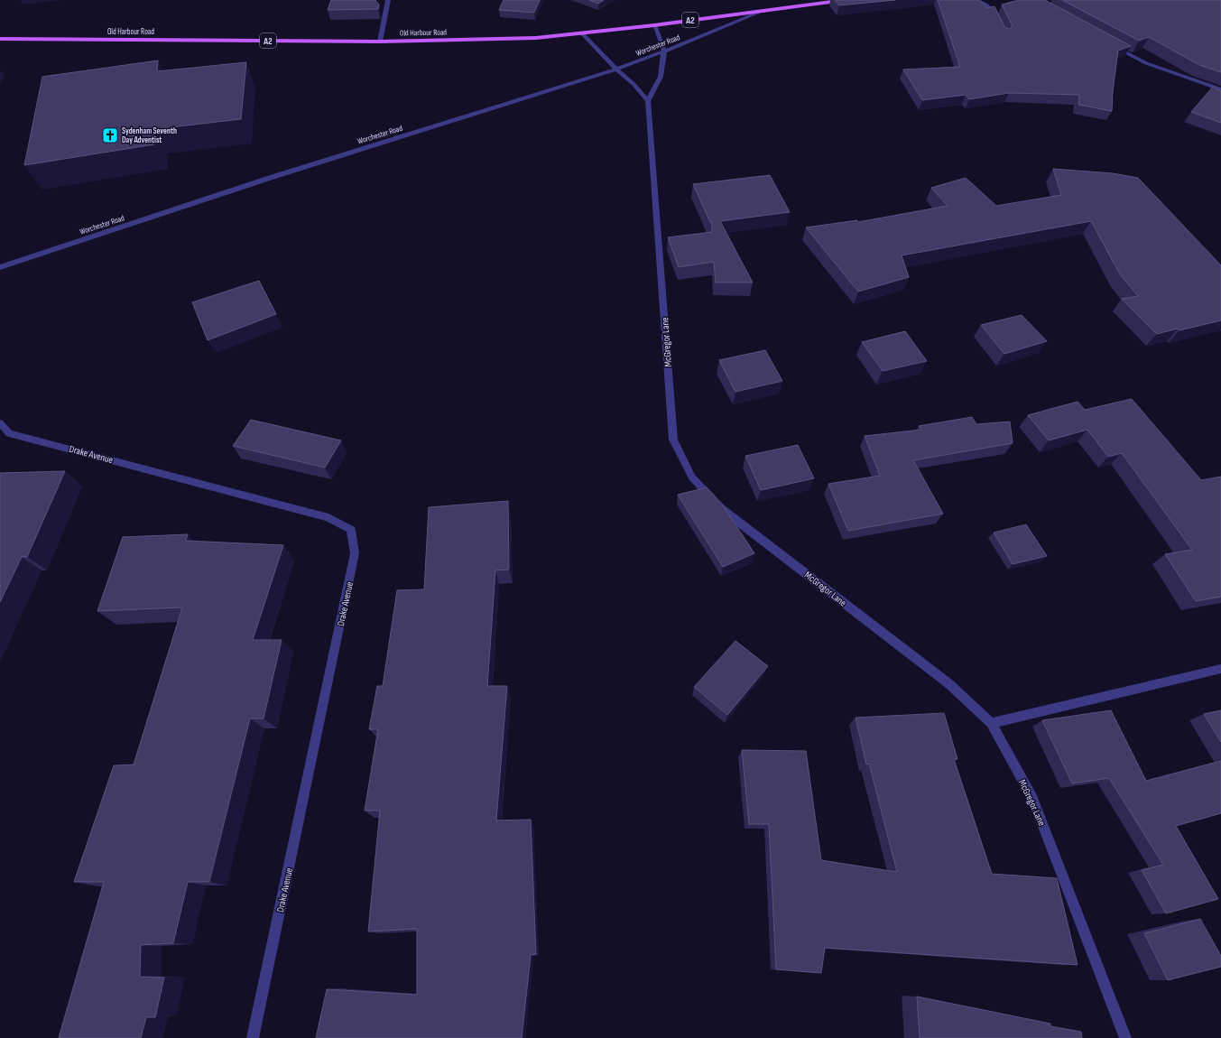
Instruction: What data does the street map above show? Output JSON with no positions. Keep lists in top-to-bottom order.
{
  "streets": {
    "main road": ["A2", "Old Harbour Road"],
    "street": ["Worchester Road", "McGregor Lane", "Drake Avenue"]
  },
  "crossings": [
    ["Old Harbour Road", "Worchester Road"]
  ],
  "places": {
    "church": ["Sydenham Seventh Day Adventist"]
  }
}
